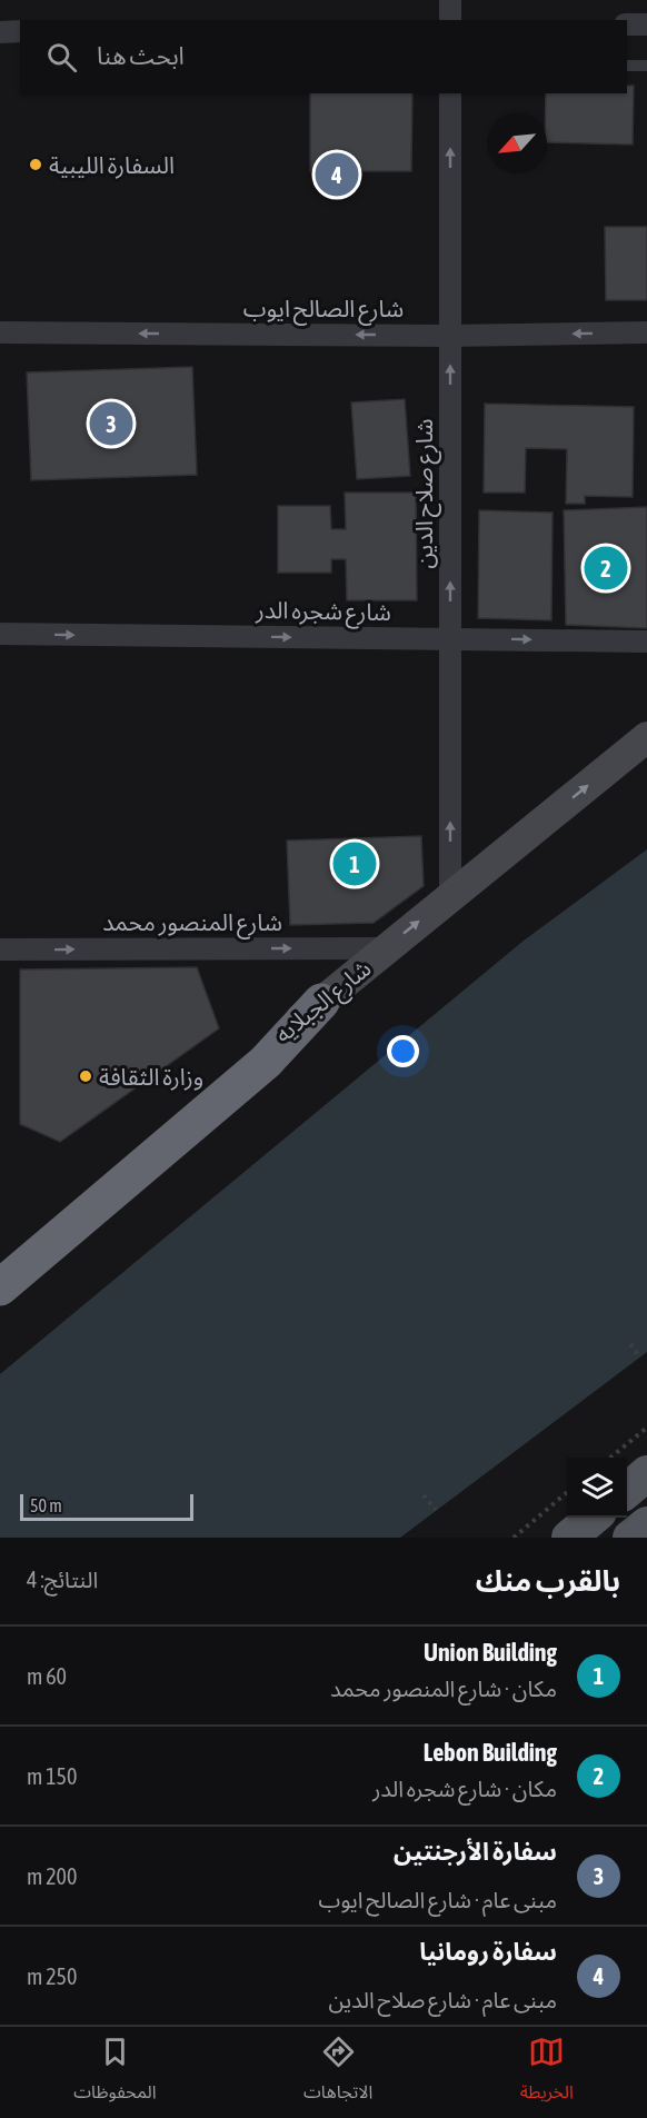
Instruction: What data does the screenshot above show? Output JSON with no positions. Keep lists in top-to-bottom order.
{
  "streets": {
    "street": [
      "شارع الصالح ايوب",
      "شارع صلاح الدين",
      "شارع شجره الدر",
      "شارع المنصور محمد",
      "شارع الجبلايه"
    ]
  },
  "crossings": [
    ["شارع الصالح ايوب", "شارع صلاح الدين"],
    ["شارع صلاح الدين", "شارع شجره الدر"],
    ["شارع صلاح الدين", "شارع الجبلايه"],
    ["شارع المنصور محمد", "شارع الجبلايه"]
  ],
  "one_way": [
    "شارع الصالح ايوب",
    "شارع صلاح الدين",
    "شارع شجره الدر",
    "شارع المنصور محمد",
    "شارع الجبلايه"
  ],
  "places": ["السفارة الليبية", "وزارة الثقافة"],
  "scale_bar": "50 m",
  "north": "bottom left",
  "page": {
    "search": "ابحث هنا",
    "pins": [
      "4",
      "3",
      "2",
      "1"
    ],
    "scale": "50 m",
    "heading": ["بالقرب منك", "النتائج: 4"],
    "list": [
      {
        "mark": "1",
        "name": "Union Building",
        "note": "مكان · شارع المنصور محمد",
        "value": "60 m"
      },
      {
        "mark": "2",
        "name": "Lebon Building",
        "note": "مكان · شارع شجره الدر",
        "value": "150 m"
      },
      {
        "mark": "3",
        "name": "سفارة الأرجنتين",
        "note": "مبنى عام · شارع الصالح ايوب",
        "value": "200 m"
      },
      {
        "mark": "4",
        "name": "سفارة رومانيا",
        "note": "مبنى عام · شارع صلاح الدين",
        "value": "250 m"
      }
    ],
    "nav": ["الخريطة", "الاتجاهات", "المحفوظات"]
  }
}
